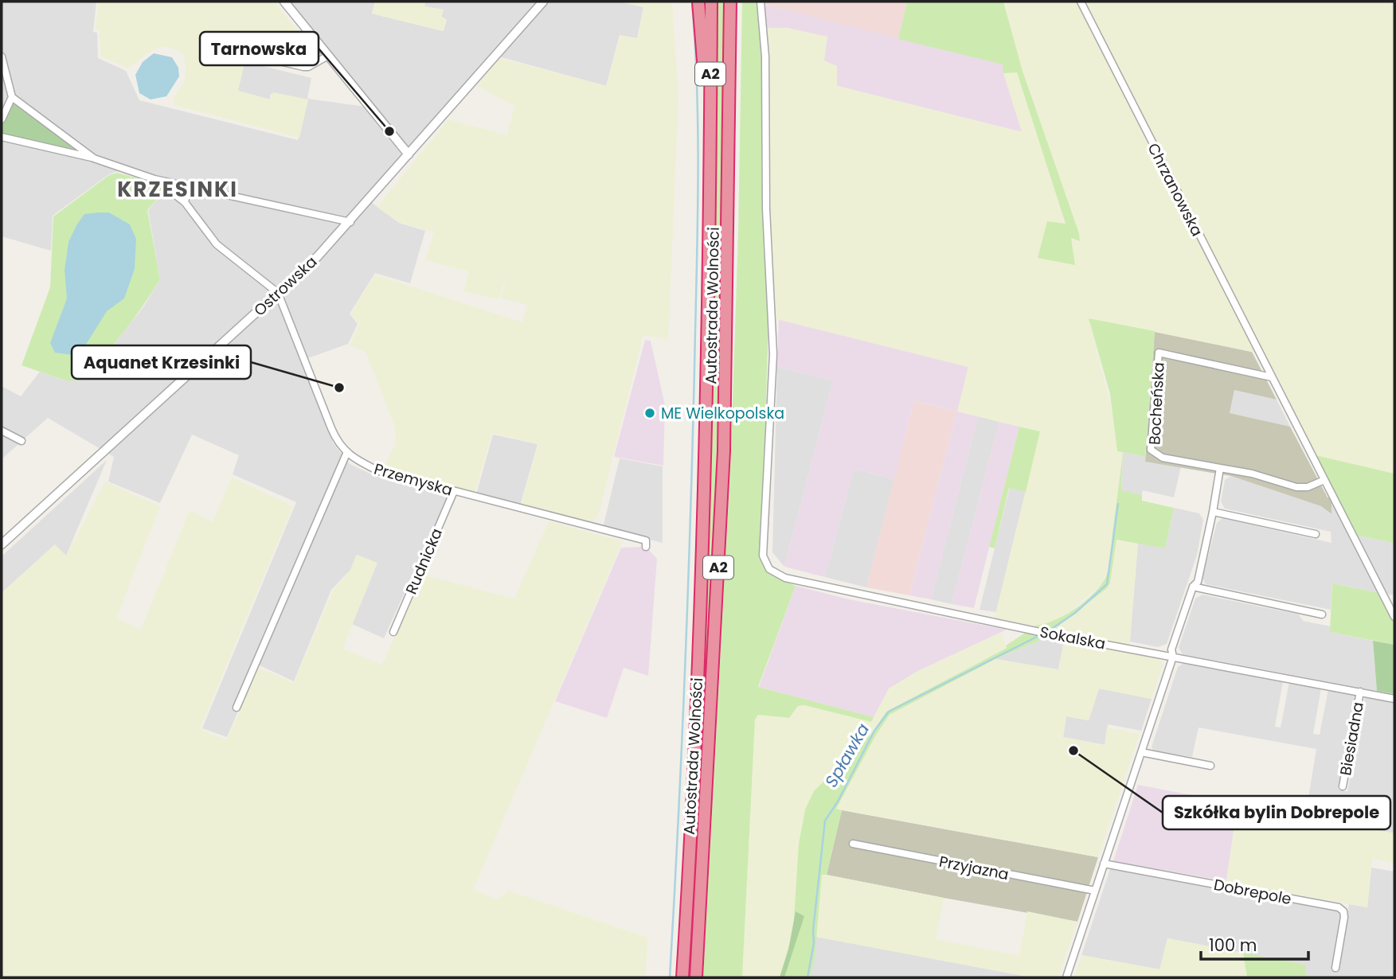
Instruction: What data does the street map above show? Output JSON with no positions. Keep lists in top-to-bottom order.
{
  "streets": {
    "highway": ["A2", "Autostrada Wolności"],
    "street": [
      "Chrzanowska",
      "Ostrowska",
      "Bocheńska",
      "Przemyska",
      "Rudnicka",
      "Sokalska",
      "Biesiadna",
      "Przyjazna",
      "Dobrepole"
    ]
  },
  "crossings": [
    ["Chrzanowska", "Bocheńska"],
    ["Przemyska", "Rudnicka"],
    ["Sokalska", "Biesiadna"]
  ],
  "districts": ["KRZESINKI"],
  "water": ["Spławka"],
  "places": [
    "Tarnowska",
    "Aquanet Krzesinki",
    "ME Wielkopolska",
    "Szkółka bylin Dobrepole"
  ],
  "scale_bar": "100 m"
}
